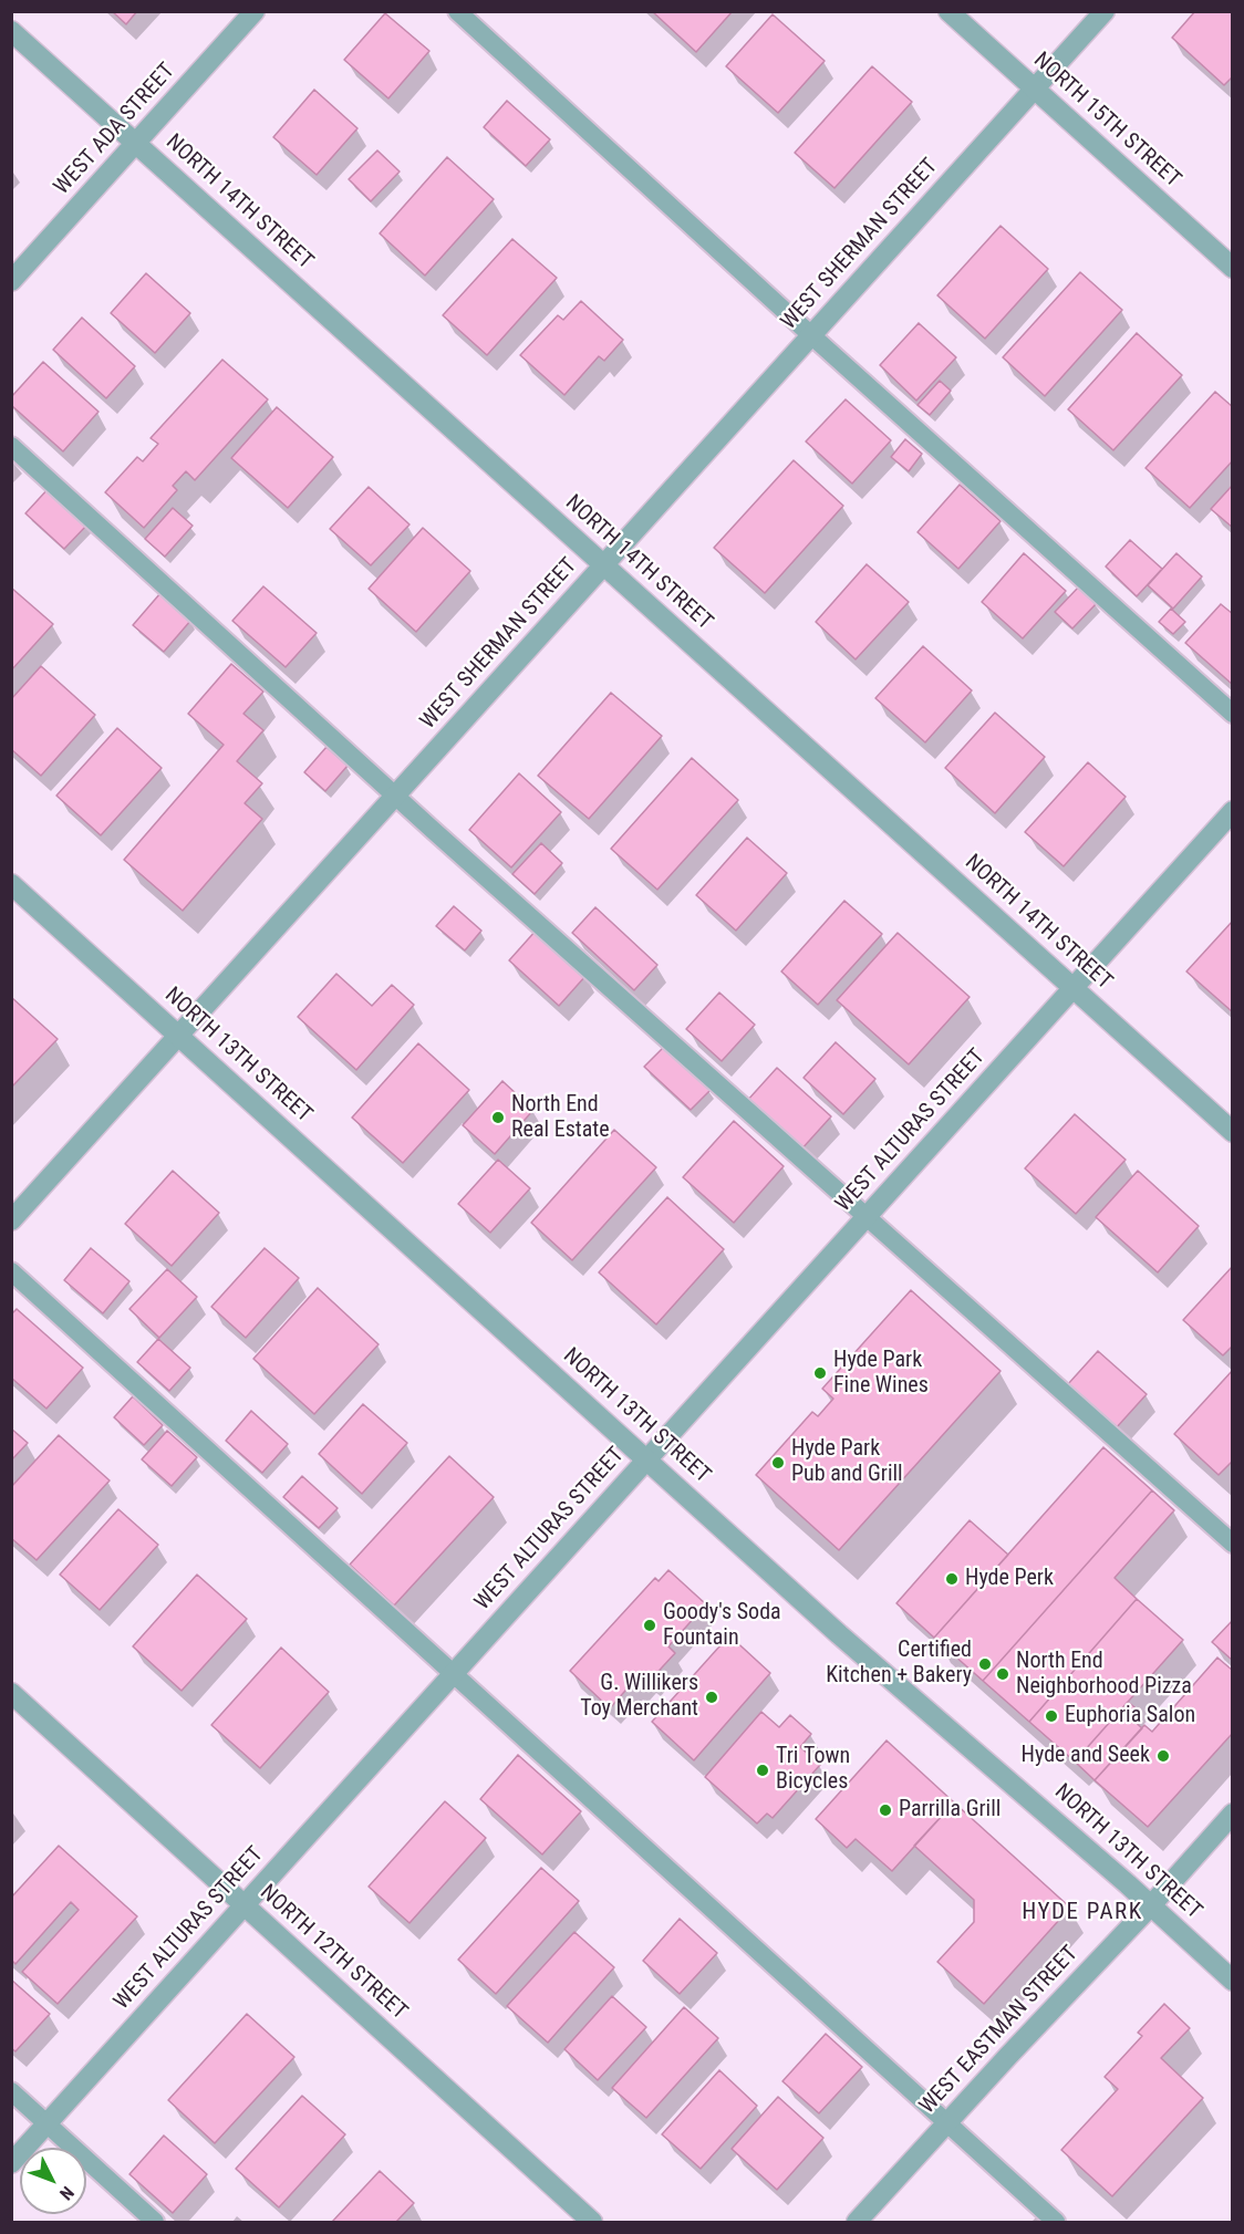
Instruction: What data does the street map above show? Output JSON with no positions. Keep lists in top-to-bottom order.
{
  "streets": {
    "street": [
      "NORTH 15TH STREET",
      "WEST ADA STREET",
      "NORTH 14TH STREET",
      "WEST SHERMAN STREET",
      "NORTH 13TH STREET",
      "WEST ALTURAS STREET",
      "NORTH 12TH STREET",
      "WEST EASTMAN STREET"
    ]
  },
  "crossings": [
    ["NORTH 15TH STREET", "WEST SHERMAN STREET"],
    ["WEST ADA STREET", "NORTH 14TH STREET"],
    ["NORTH 14TH STREET", "WEST SHERMAN STREET"],
    ["NORTH 14TH STREET", "WEST ALTURAS STREET"],
    ["WEST SHERMAN STREET", "NORTH 13TH STREET"],
    ["NORTH 13TH STREET", "WEST ALTURAS STREET"],
    ["NORTH 13TH STREET", "WEST EASTMAN STREET"],
    ["WEST ALTURAS STREET", "NORTH 12TH STREET"]
  ],
  "districts": ["HYDE PARK"],
  "places": [
    "North End Real Estate",
    "Hyde Park Fine Wines",
    "Hyde Park Pub and Grill",
    "Hyde Perk",
    "Goody's Soda Fountain",
    "Certified Kitchen + Bakery",
    "North End Neighborhood Pizza",
    "G. Willikers Toy Merchant",
    "Euphoria Salon",
    "Hyde and Seek",
    "Tri Town Bicycles",
    "Parrilla Grill"
  ],
  "north": "bottom right"
}
